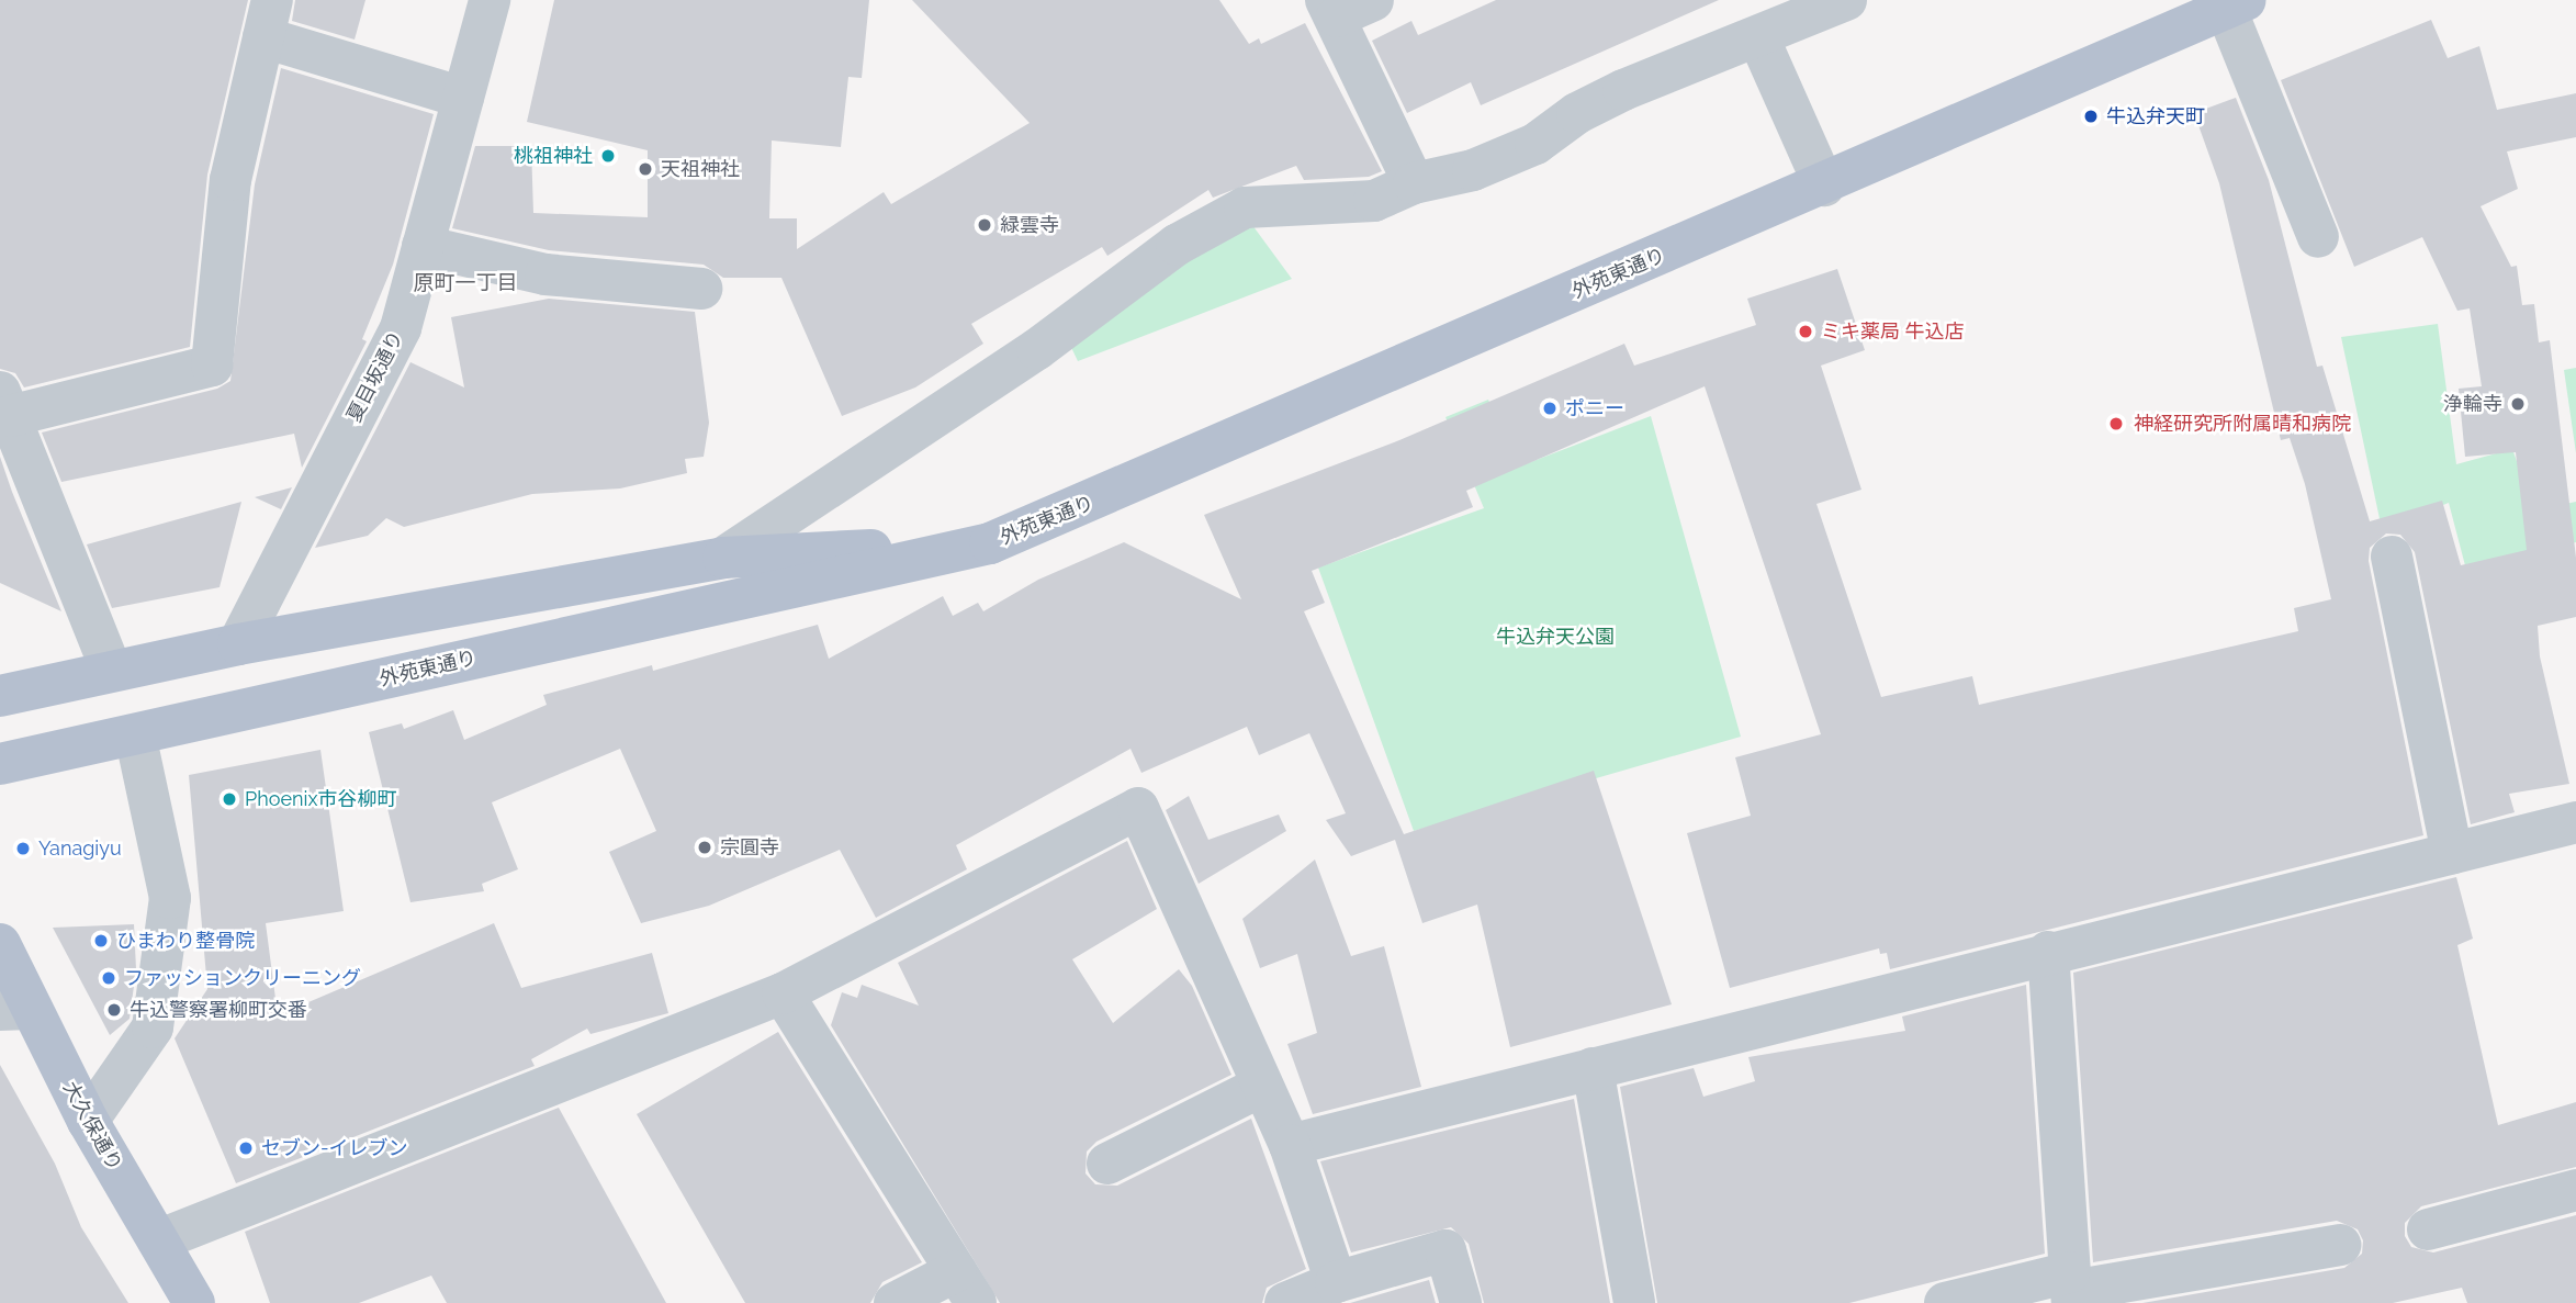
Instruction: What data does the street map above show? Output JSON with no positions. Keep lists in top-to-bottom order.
{
  "streets": {
    "main road": ["外苑東通り", "大久保通り"],
    "street": ["夏目坂通り"]
  },
  "crossings": [
    ["外苑東通り", "夏目坂通り"]
  ],
  "districts": ["原町一丁目"],
  "parks": ["牛込弁天公園"],
  "places": [
    "牛込弁天町",
    "桃祖神社",
    "天祖神社",
    "緑雲寺",
    "ミキ薬局 牛込店",
    "浄輪寺",
    "ポニー",
    "神経研究所附属晴和病院",
    "Phoenix市谷柳町",
    "宗圓寺",
    "Yanagiyu",
    "ひまわり整骨院",
    "ファッションクリーニング",
    "牛込警察署柳町交番",
    "セブン-イレブン"
  ]
}
